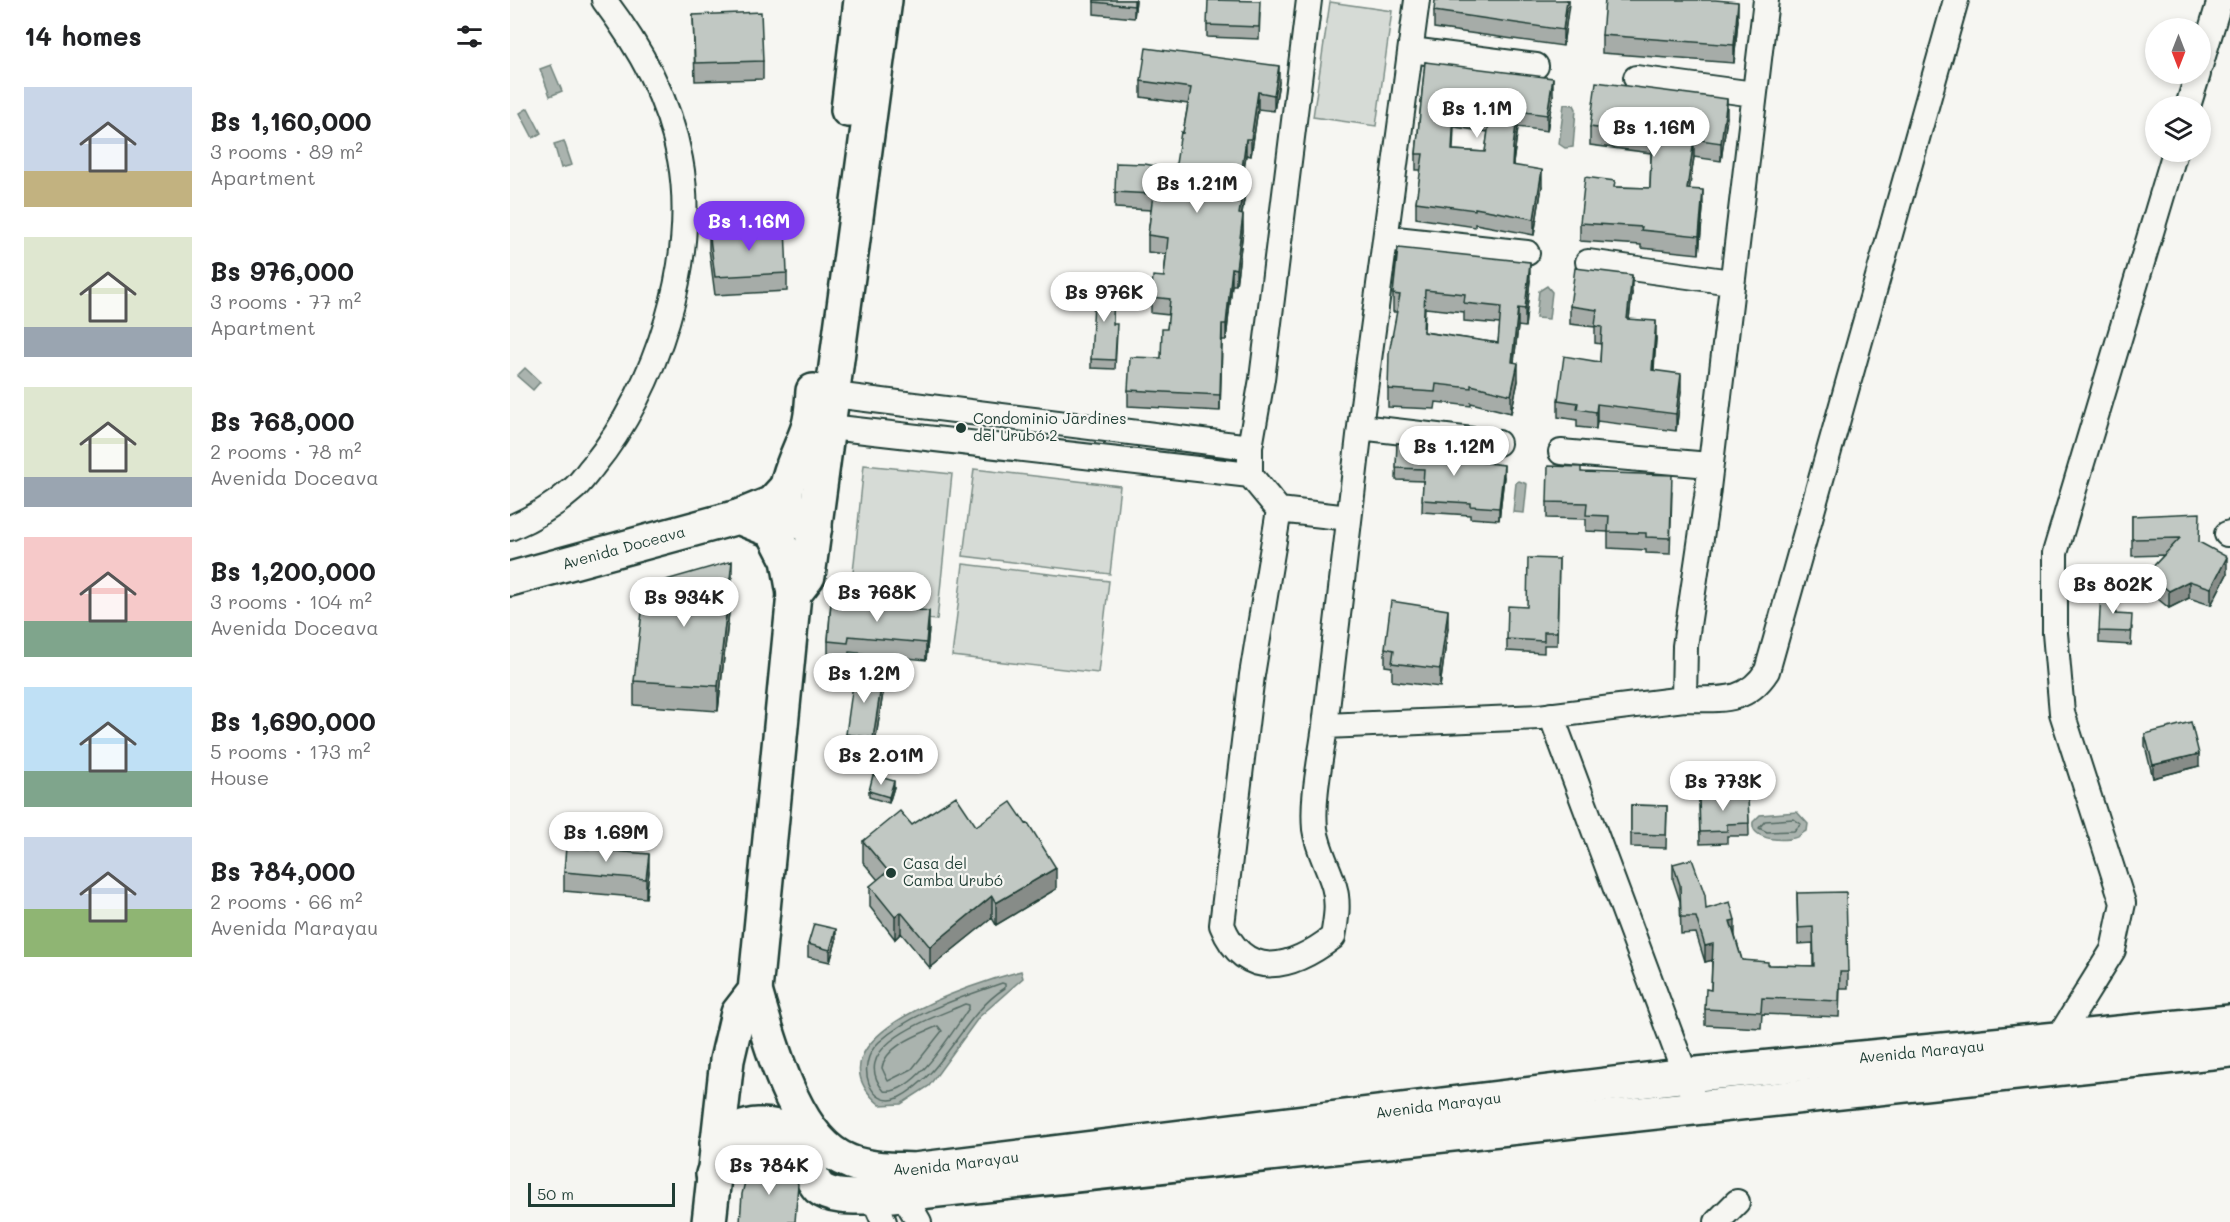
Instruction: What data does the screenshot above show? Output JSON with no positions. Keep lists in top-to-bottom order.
{
  "streets": {
    "street": ["Avenida Doceava", "Avenida Marayau"]
  },
  "places": ["Condominio Jardines del Urubó 2", "Casa del Camba Urubó"],
  "scale_bar": "50 m",
  "north": "bottom",
  "page": {
    "heading": "14 homes",
    "list": [
      {
        "name": "Bs 1,160,000",
        "note": "3 rooms · 89 m² · Apartment"
      },
      {
        "name": "Bs 976,000",
        "note": "3 rooms · 77 m² · Apartment"
      },
      {
        "name": "Bs 768,000",
        "note": "2 rooms · 78 m² · Avenida Doceava"
      },
      {
        "name": "Bs 1,200,000",
        "note": "3 rooms · 104 m² · Avenida Doceava"
      },
      {
        "name": "Bs 1,690,000",
        "note": "5 rooms · 173 m² · House"
      },
      {
        "name": "Bs 784,000",
        "note": "2 rooms · 66 m² · Avenida Marayau"
      }
    ],
    "price": [
      "Bs 1.1M",
      "Bs 1.16M",
      "Bs 1.21M",
      "Bs 1.16M",
      "Bs 976K",
      "Bs 1.12M",
      "Bs 802K",
      "Bs 768K",
      "Bs 934K",
      "Bs 1.2M",
      "Bs 2.01M",
      "Bs 773K",
      "Bs 1.69M",
      "Bs 784K"
    ],
    "scale": "50 m"
  }
}
